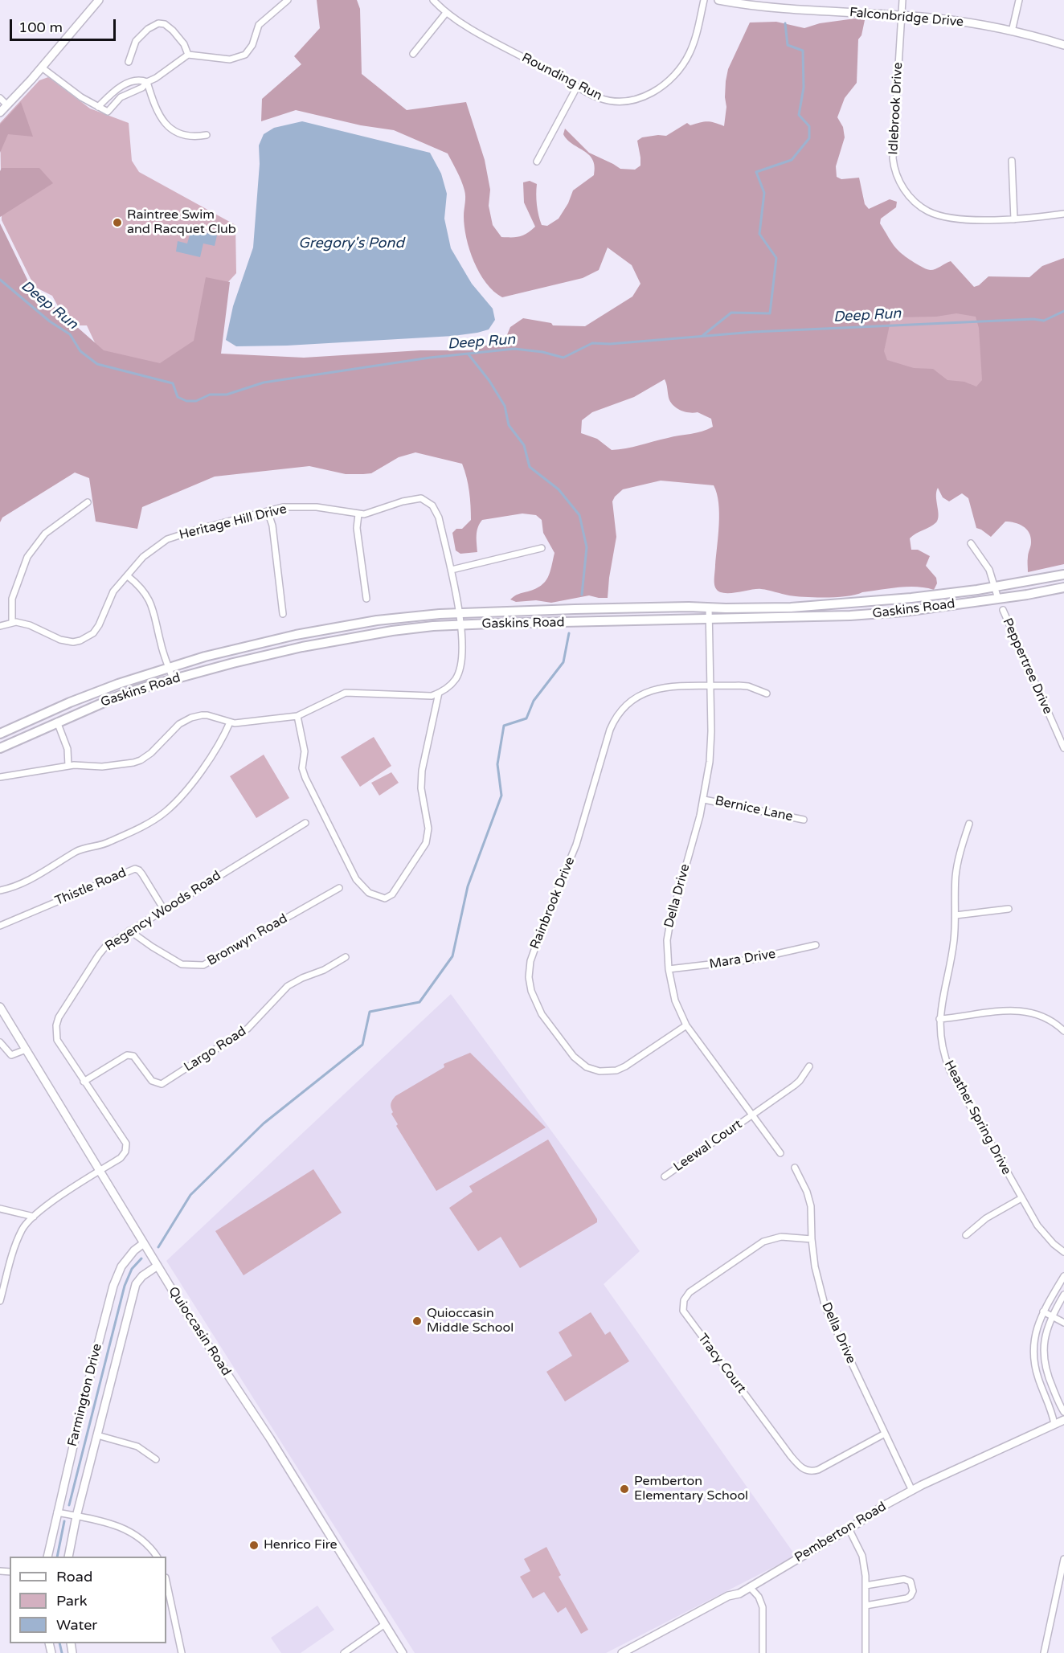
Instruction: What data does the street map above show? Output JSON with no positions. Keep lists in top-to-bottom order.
{
  "streets": {
    "main road": ["Gaskins Road"],
    "street": [
      "Falconbridge Drive",
      "Rounding Run",
      "Idlebrook Drive",
      "Heritage Hill Drive",
      "Peppertree Drive",
      "Bernice Lane",
      "Thistle Road",
      "Della Drive",
      "Rainbrook Drive",
      "Regency Woods Road",
      "Bronwyn Road",
      "Mara Drive",
      "Largo Road",
      "Heather Spring Drive",
      "Leewal Court",
      "Quioccasin Road",
      "Tracy Court",
      "Farmington Drive",
      "Pemberton Road"
    ]
  },
  "crossings": [
    ["Falconbridge Drive", "Idlebrook Drive"],
    ["Heritage Hill Drive", "Gaskins Road"],
    ["Gaskins Road", "Della Drive"],
    ["Bernice Lane", "Della Drive"],
    ["Thistle Road", "Regency Woods Road"],
    ["Della Drive", "Rainbrook Drive"],
    ["Della Drive", "Mara Drive"],
    ["Della Drive", "Leewal Court"],
    ["Della Drive", "Tracy Court"],
    ["Della Drive", "Pemberton Road"],
    ["Regency Woods Road", "Bronwyn Road"],
    ["Regency Woods Road", "Largo Road"],
    ["Regency Woods Road", "Quioccasin Road"],
    ["Quioccasin Road", "Farmington Drive"]
  ],
  "water": ["Gregory's Pond", "Deep Run"],
  "places": [
    "Raintree Swim and Racquet Club",
    "Quioccasin Middle School",
    "Pemberton Elementary School",
    "Henrico Fire"
  ],
  "legend": ["Road", "Park", "Water"],
  "scale_bar": "100 m"
}
